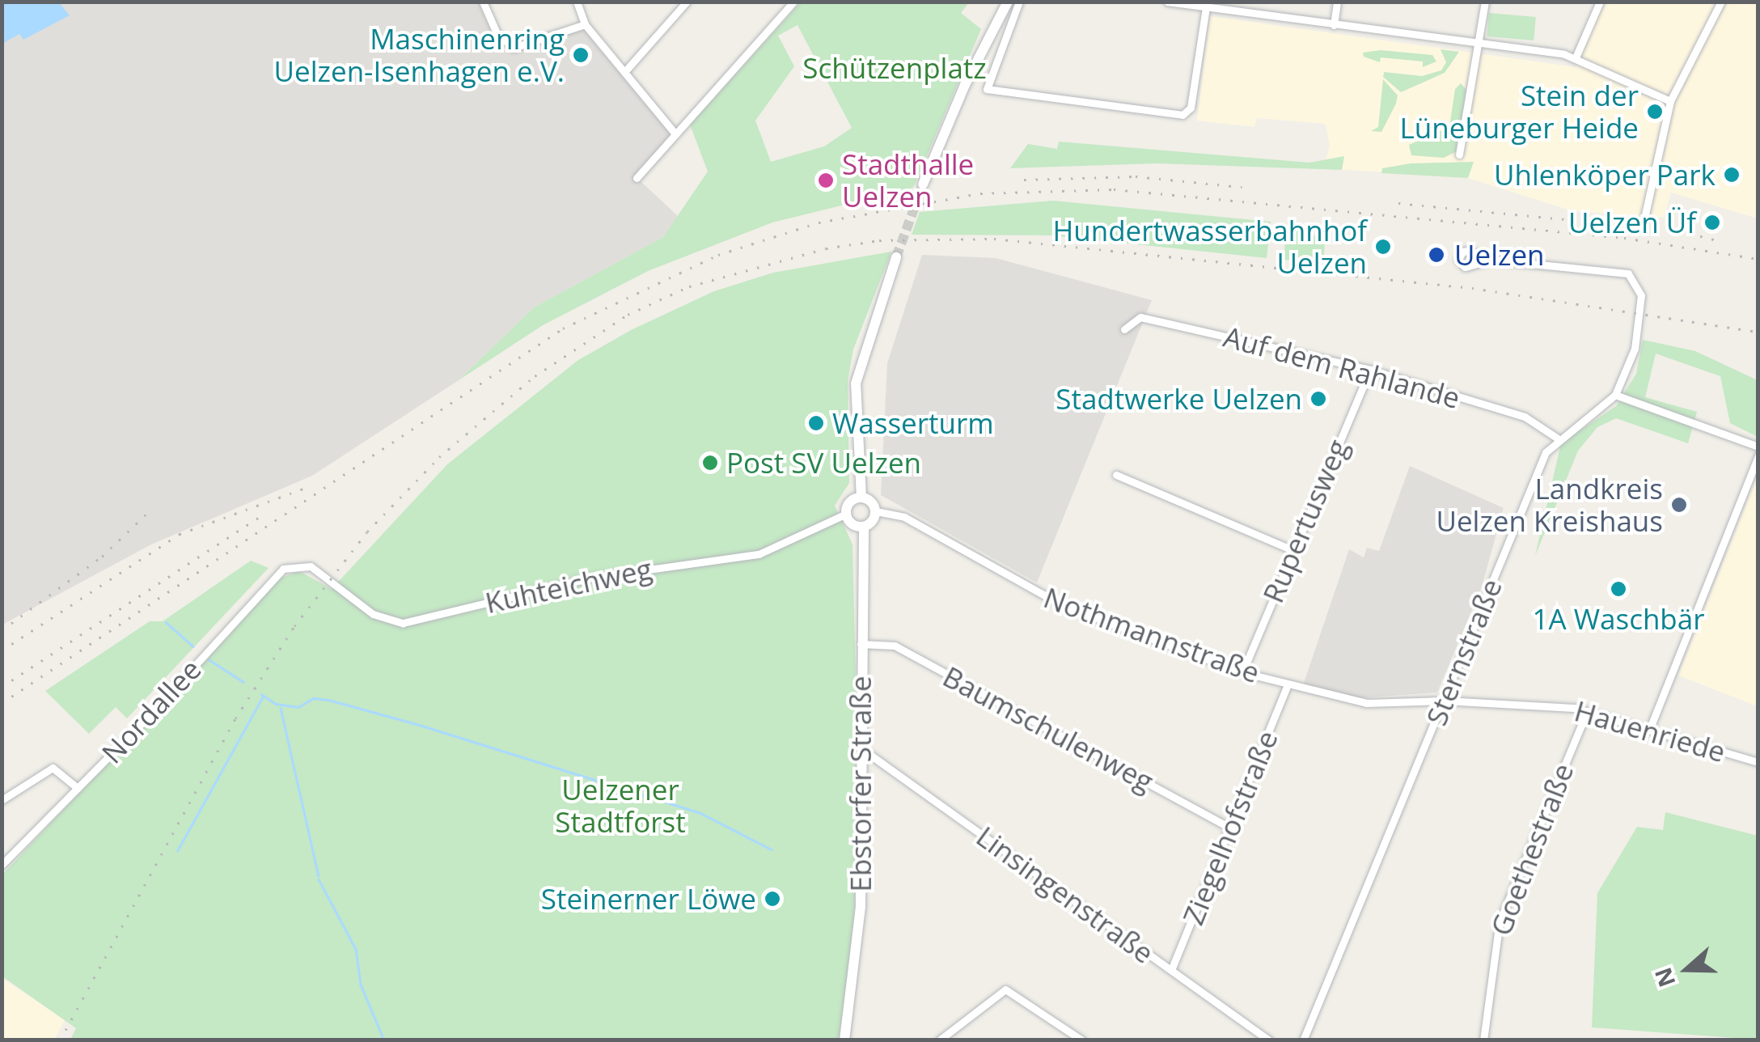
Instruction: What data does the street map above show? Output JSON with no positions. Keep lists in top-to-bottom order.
{
  "streets": {
    "main road": ["Ebstorfer Straße"],
    "street": [
      "Auf dem Rahlande",
      "Rupertusweg",
      "Kuhteichweg",
      "Nothmannstraße",
      "Sternstraße",
      "Nordallee",
      "Baumschulenweg",
      "Hauenriede",
      "Ziegelhofstraße",
      "Goethestraße",
      "Linsingenstraße"
    ]
  },
  "crossings": [
    ["Auf dem Rahlande", "Rupertusweg"],
    ["Auf dem Rahlande", "Sternstraße"],
    ["Rupertusweg", "Nothmannstraße"],
    ["Kuhteichweg", "Nothmannstraße"],
    ["Kuhteichweg", "Nordallee"],
    ["Kuhteichweg", "Ebstorfer Straße"],
    ["Nothmannstraße", "Sternstraße"],
    ["Nothmannstraße", "Hauenriede"],
    ["Nothmannstraße", "Ebstorfer Straße"],
    ["Nothmannstraße", "Ziegelhofstraße"],
    ["Sternstraße", "Hauenriede"],
    ["Baumschulenweg", "Ebstorfer Straße"],
    ["Baumschulenweg", "Ziegelhofstraße"],
    ["Hauenriede", "Goethestraße"],
    ["Ebstorfer Straße", "Linsingenstraße"],
    ["Ziegelhofstraße", "Linsingenstraße"]
  ],
  "parks": ["Schützenplatz", "Uelzener Stadtforst"],
  "places": [
    "Maschinenring Uelzen-Isenhagen e.V.",
    "Stein der Lüneburger Heide",
    "Uhlenköper Park",
    "Stadthalle Uelzen",
    "Uelzen Üf",
    "Hundertwasserbahnhof Uelzen",
    "Uelzen",
    "Stadtwerke Uelzen",
    "Wasserturm",
    "Post SV Uelzen",
    "Landkreis Uelzen Kreishaus",
    "1A Waschbär",
    "Steinerner Löwe"
  ],
  "north": "left"
}
